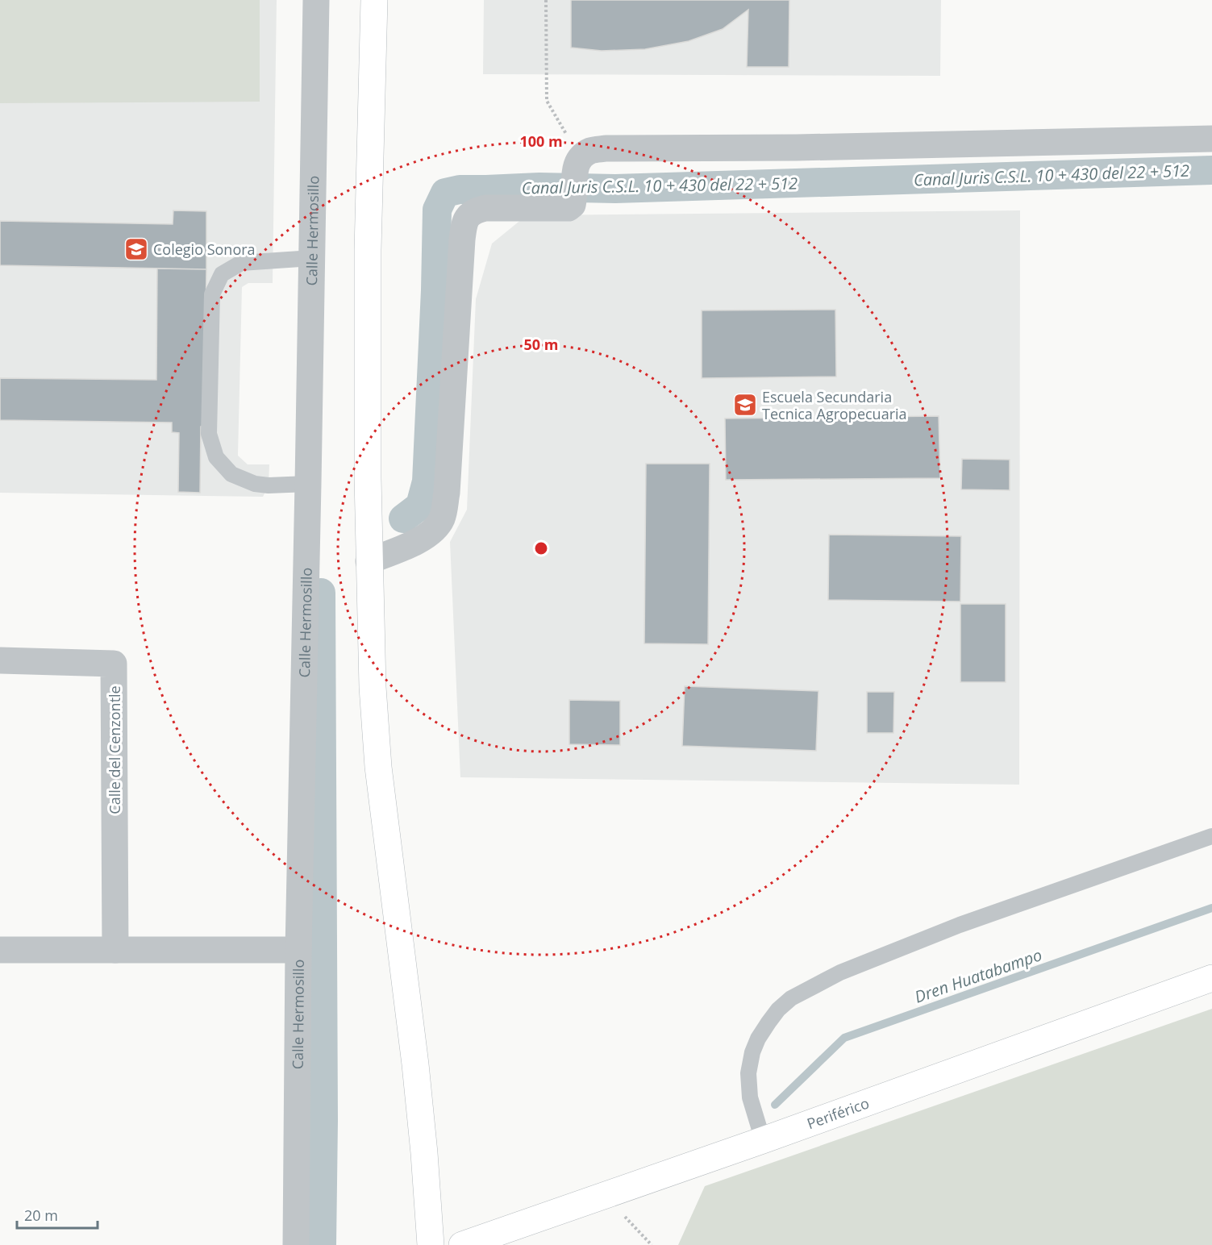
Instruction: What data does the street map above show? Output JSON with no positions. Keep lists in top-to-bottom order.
{
  "streets": {
    "main road": ["Periférico"],
    "street": ["Calle Hermosillo", "Calle del Cenzontle"]
  },
  "water": ["Canal Juris C.S.L. 10 + 430 del 22 + 512", "Dren Huatabampo"],
  "places": {
    "school or university": ["Colegio Sonora", "Escuela Secundaria Tecnica Agropecuaria"]
  },
  "scale_bar": "20 m",
  "rings": ["100 m", "50 m"]
}
